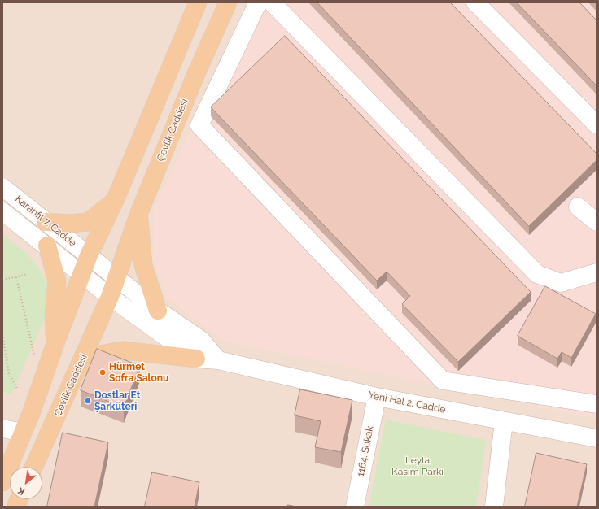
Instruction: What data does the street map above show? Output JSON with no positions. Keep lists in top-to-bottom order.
{
  "streets": {
    "main road": ["Çevlik Caddesi"],
    "street": ["Karanfil 7. Cadde", "Yeni Hal 2. Cadde", "1164. Sokak"]
  },
  "crossings": [
    ["Çevlik Caddesi", "Karanfil 7. Cadde"],
    ["Karanfil 7. Cadde", "Yeni Hal 2. Cadde"],
    ["Yeni Hal 2. Cadde", "1164. Sokak"]
  ],
  "parks": ["Leyla Kasım Parkı"],
  "places": ["Hürmet Sofra Salonu", "Dostlar Et Şarküteri"],
  "north": "bottom left"
}
